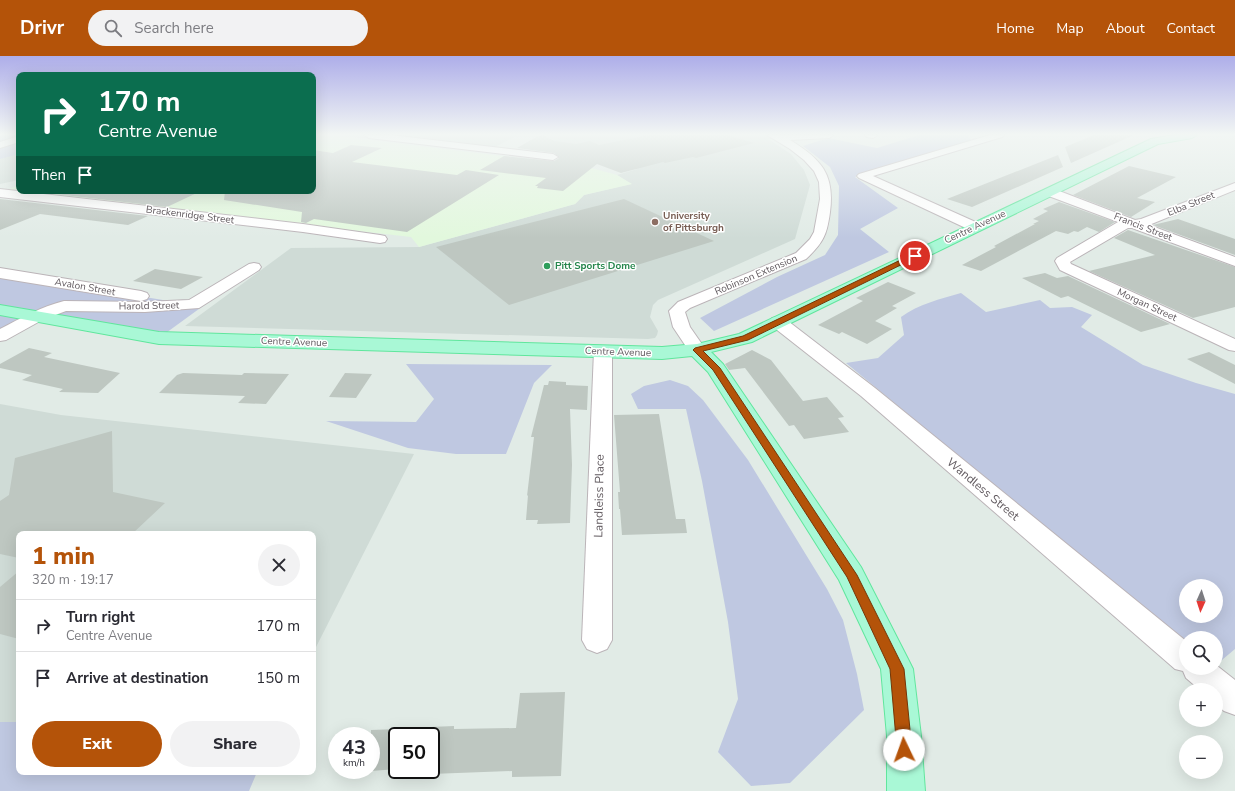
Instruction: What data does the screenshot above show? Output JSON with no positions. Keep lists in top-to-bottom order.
{
  "streets": {
    "main road": ["Centre Avenue"],
    "street": [
      "Elba Street",
      "Brackenridge Street",
      "Francis Street",
      "Robinson Extension",
      "Avalon Street",
      "Morgan Street",
      "Harold Street",
      "Wandless Street",
      "Landleiss Place"
    ]
  },
  "crossings": [
    ["Elba Street", "Francis Street"],
    ["Elba Street", "Morgan Street"],
    ["Centre Avenue", "Francis Street"],
    ["Centre Avenue", "Robinson Extension"],
    ["Centre Avenue", "Harold Street"],
    ["Centre Avenue", "Wandless Street"],
    ["Centre Avenue", "Landleiss Place"],
    ["Avalon Street", "Harold Street"]
  ],
  "places": ["University of Pittsburgh", "Pitt Sports Dome"],
  "north": "bottom",
  "page": {
    "header": "Drivr",
    "search": "Search here",
    "nav": [
      "Home",
      "Map",
      "About",
      "Contact"
    ],
    "turn": ["170 m", "Centre Avenue"],
    "then": "Then",
    "heading": ["1 min", "320 m · 19:17"],
    "map_buttons": ["+", "−"],
    "list": [
      {
        "name": "Turn right",
        "note": "Centre Avenue",
        "value": "170 m"
      },
      {
        "name": "Arrive at destination",
        "value": "150 m"
      }
    ],
    "buttons": ["Exit", "Share"],
    "speed": "43 km/h",
    "limit": "50"
  }
}
